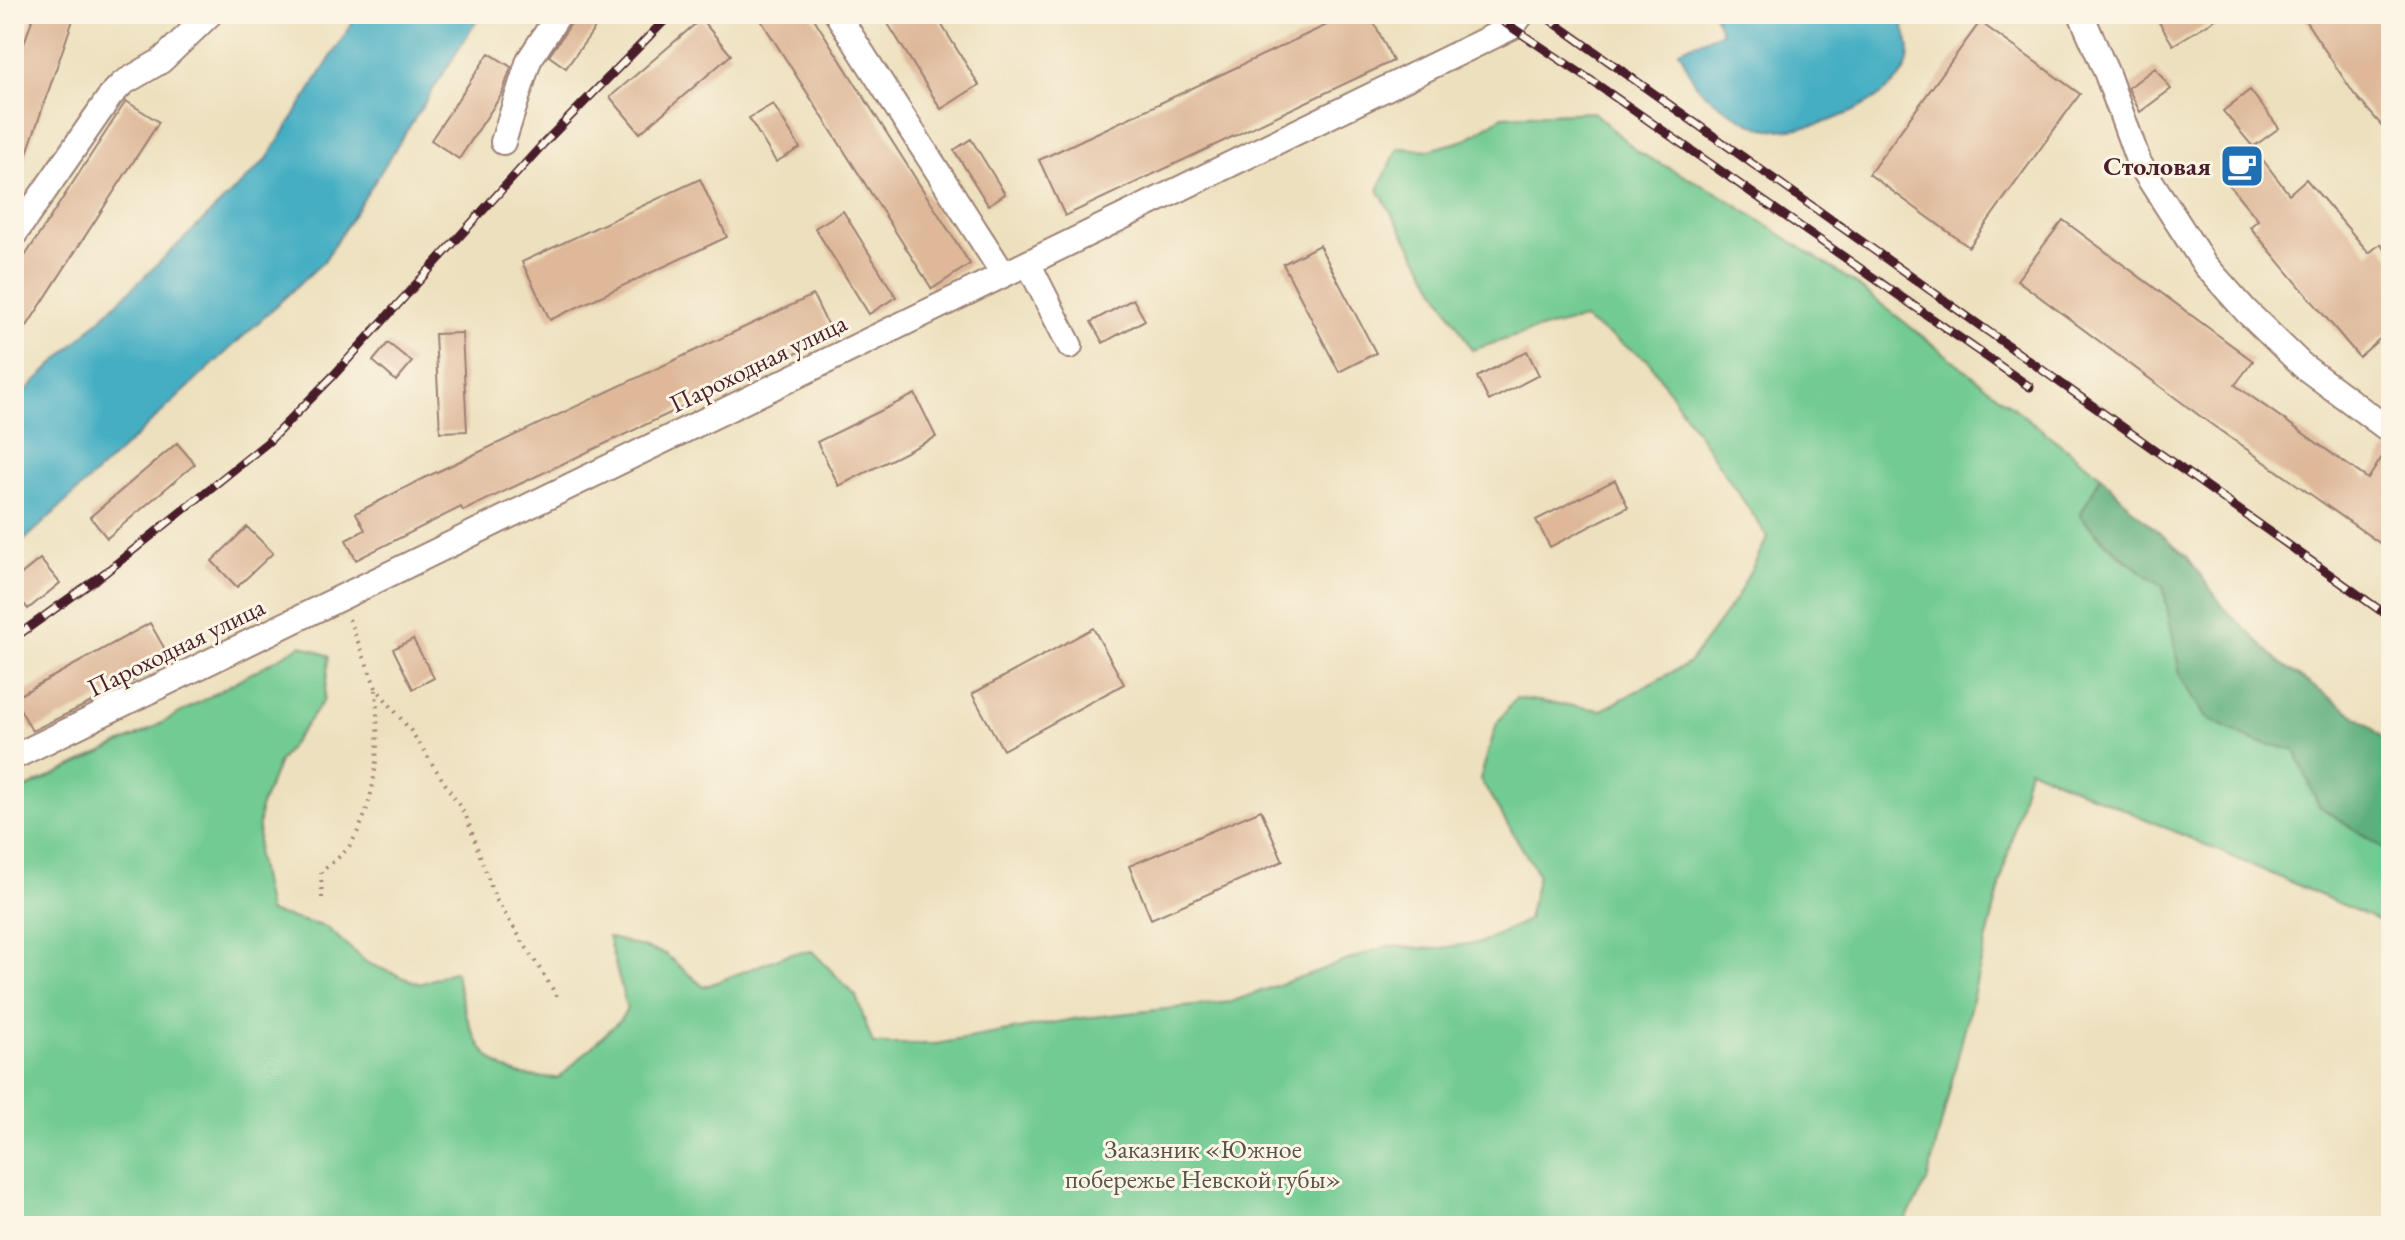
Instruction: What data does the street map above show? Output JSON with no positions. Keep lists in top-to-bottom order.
{
  "streets": {
    "street": ["Пароходная улица"]
  },
  "parks": ["Заказник «Южное побережье Невской губы»"],
  "places": {
    "cafe": ["Столовая"]
  }
}
